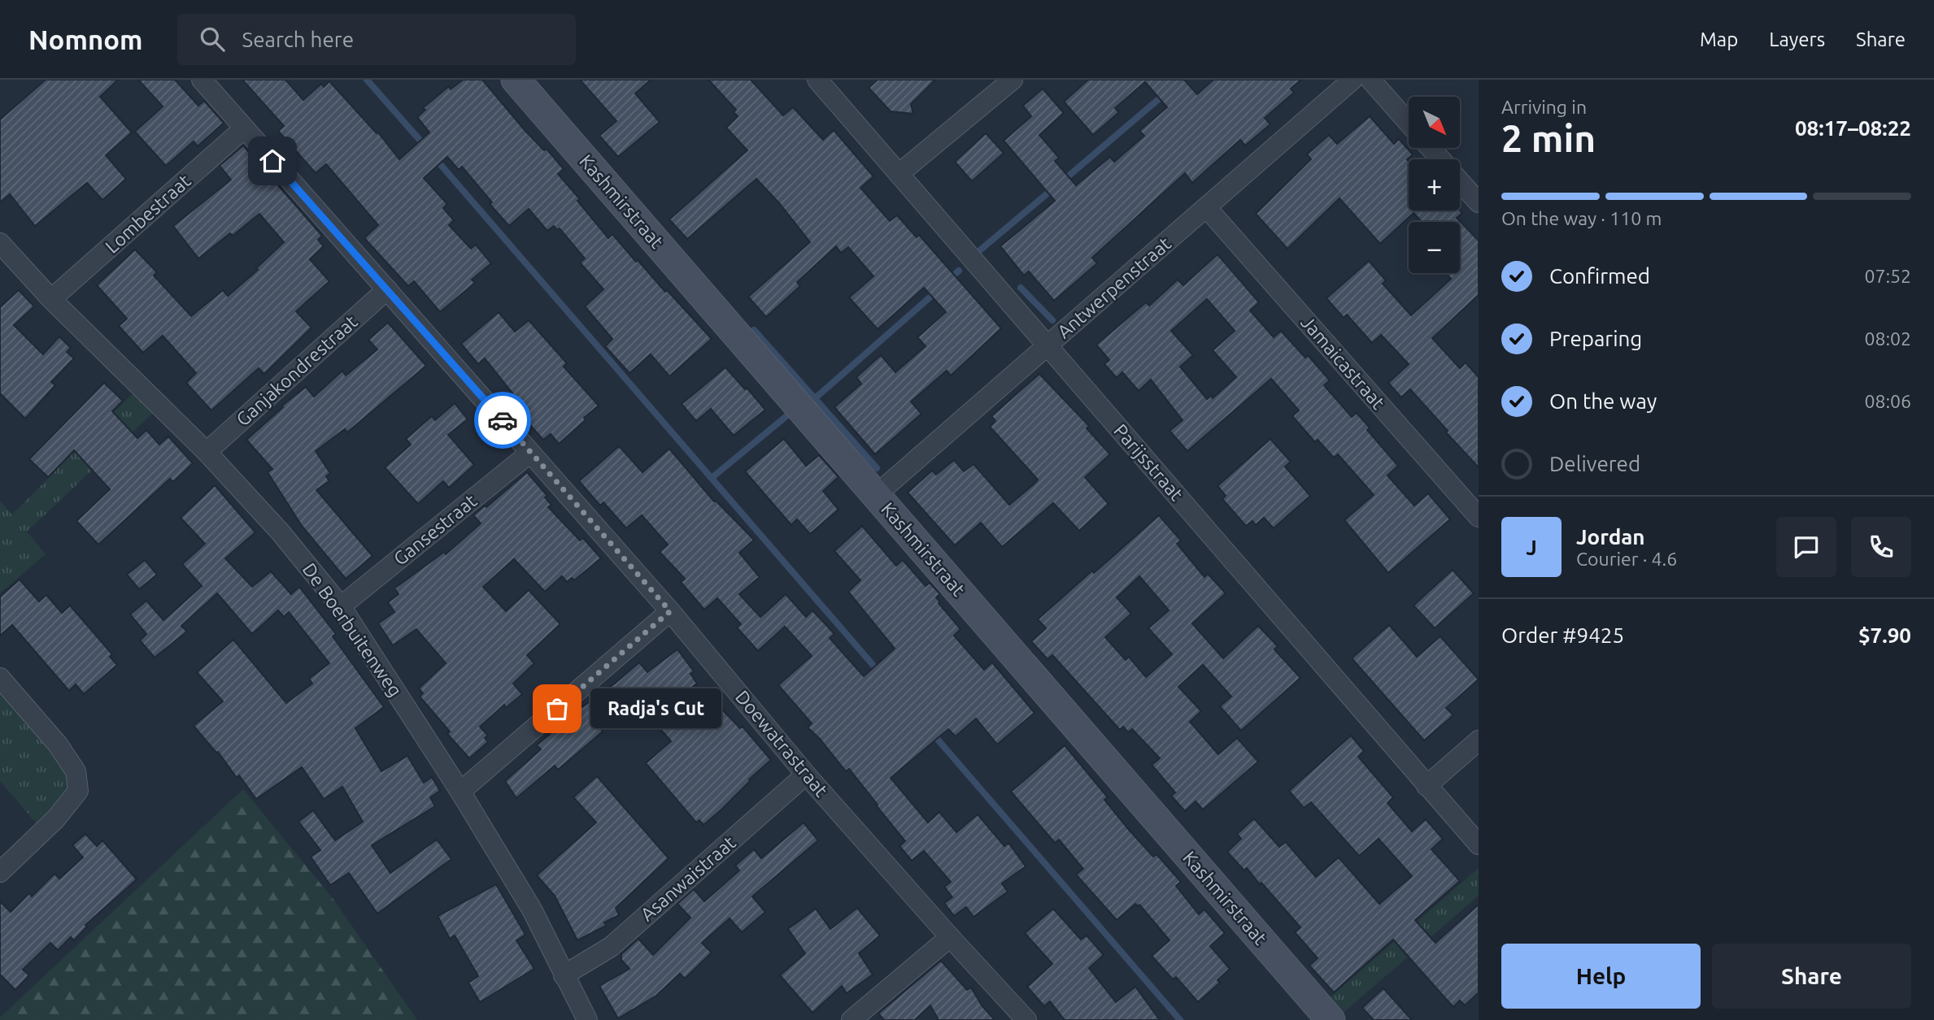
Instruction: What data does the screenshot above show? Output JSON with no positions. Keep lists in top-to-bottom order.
{
  "streets": {
    "street": [
      "Kashmirstraat",
      "Lombestraat",
      "Antwerpenstraat",
      "Jamaicastraat",
      "Ganjakondrestraat",
      "Parijsstraat",
      "Gansestraat",
      "De Boerbuitenweg",
      "Doewatrastraat",
      "Asanwaistraat"
    ]
  },
  "crossings": [
    ["Kashmirstraat", "Antwerpenstraat"],
    ["Lombestraat", "De Boerbuitenweg"],
    ["Lombestraat", "Doewatrastraat"],
    ["Antwerpenstraat", "Jamaicastraat"],
    ["Antwerpenstraat", "Parijsstraat"],
    ["Ganjakondrestraat", "De Boerbuitenweg"],
    ["Ganjakondrestraat", "Doewatrastraat"],
    ["Gansestraat", "De Boerbuitenweg"],
    ["Gansestraat", "Doewatrastraat"],
    ["De Boerbuitenweg", "Asanwaistraat"],
    ["Doewatrastraat", "Asanwaistraat"]
  ],
  "places": ["Radja's Cut"],
  "north": "bottom right",
  "page": {
    "header": "Nomnom",
    "search": "Search here",
    "nav": ["Map", "Layers", "Share"],
    "heading": ["2 min", "Arriving in", "08:17–08:22"],
    "panel": [
      "Jordan",
      "Courier · 4.6",
      "Order #9425",
      "$7.90"
    ],
    "map_buttons": ["+", "−"],
    "bar": "On the way · 110 m",
    "list": [
      ["Confirmed", "07:52"],
      ["Preparing", "08:02"],
      ["On the way", "08:06"],
      "Delivered"
    ],
    "round": "J",
    "bubble": "Radja's Cut",
    "buttons": ["Help", "Share"]
  }
}
